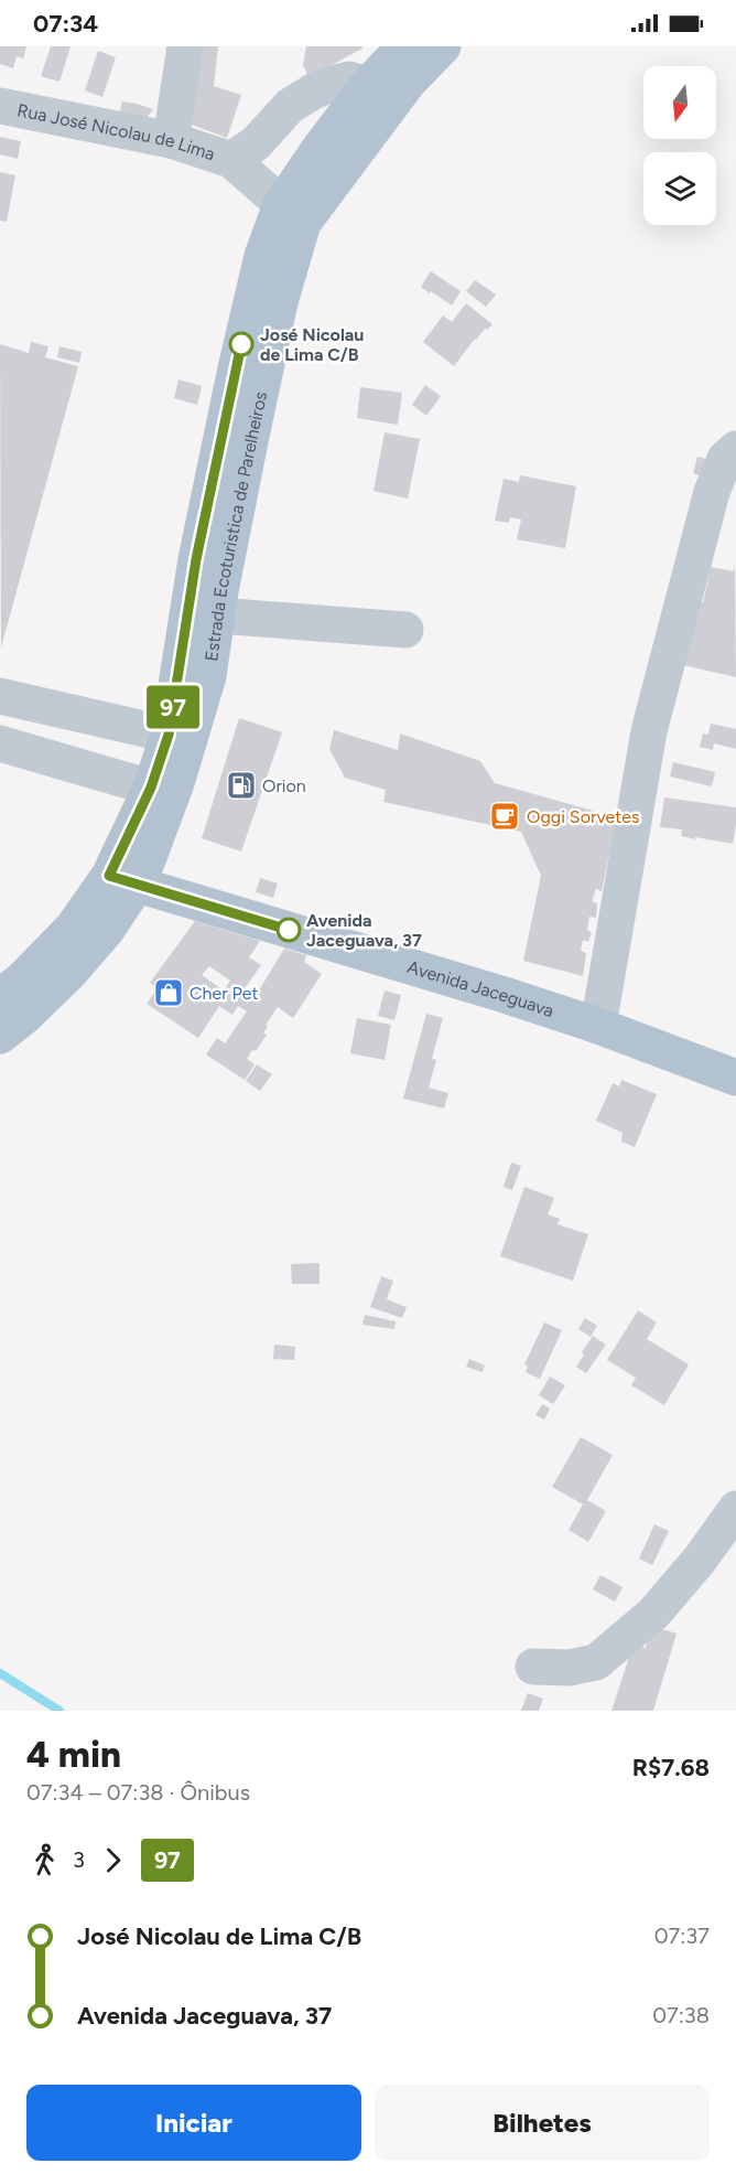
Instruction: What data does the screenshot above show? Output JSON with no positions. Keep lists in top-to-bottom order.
{
  "streets": {
    "main road": ["Estrada Ecoturistica de Parelheiros", "Avenida Jaceguava"],
    "street": ["Rua José Nicolau de Lima"]
  },
  "crossings": [
    ["Rua José Nicolau de Lima", "Estrada Ecoturistica de Parelheiros"],
    ["Estrada Ecoturistica de Parelheiros", "Avenida Jaceguava"]
  ],
  "places": {
    "other": ["José Nicolau de Lima C/B", "Avenida Jaceguava, 37"],
    "fuel station": ["Orion"],
    "cafe": ["Oggi Sorvetes"],
    "shop": ["Cher Pet"]
  },
  "lines": ["bus line 97"],
  "north": "bottom",
  "page": {
    "status": "07:34",
    "on_map": "97",
    "heading": ["4 min", "07:34 – 07:38 · Ônibus", "R$7.68"],
    "legs": ["3", "97"],
    "list": [
      {
        "name": "José Nicolau de Lima C/B",
        "value": "07:37"
      },
      {
        "name": "Avenida Jaceguava, 37",
        "value": "07:38"
      }
    ],
    "buttons": ["Iniciar", "Bilhetes"]
  }
}
